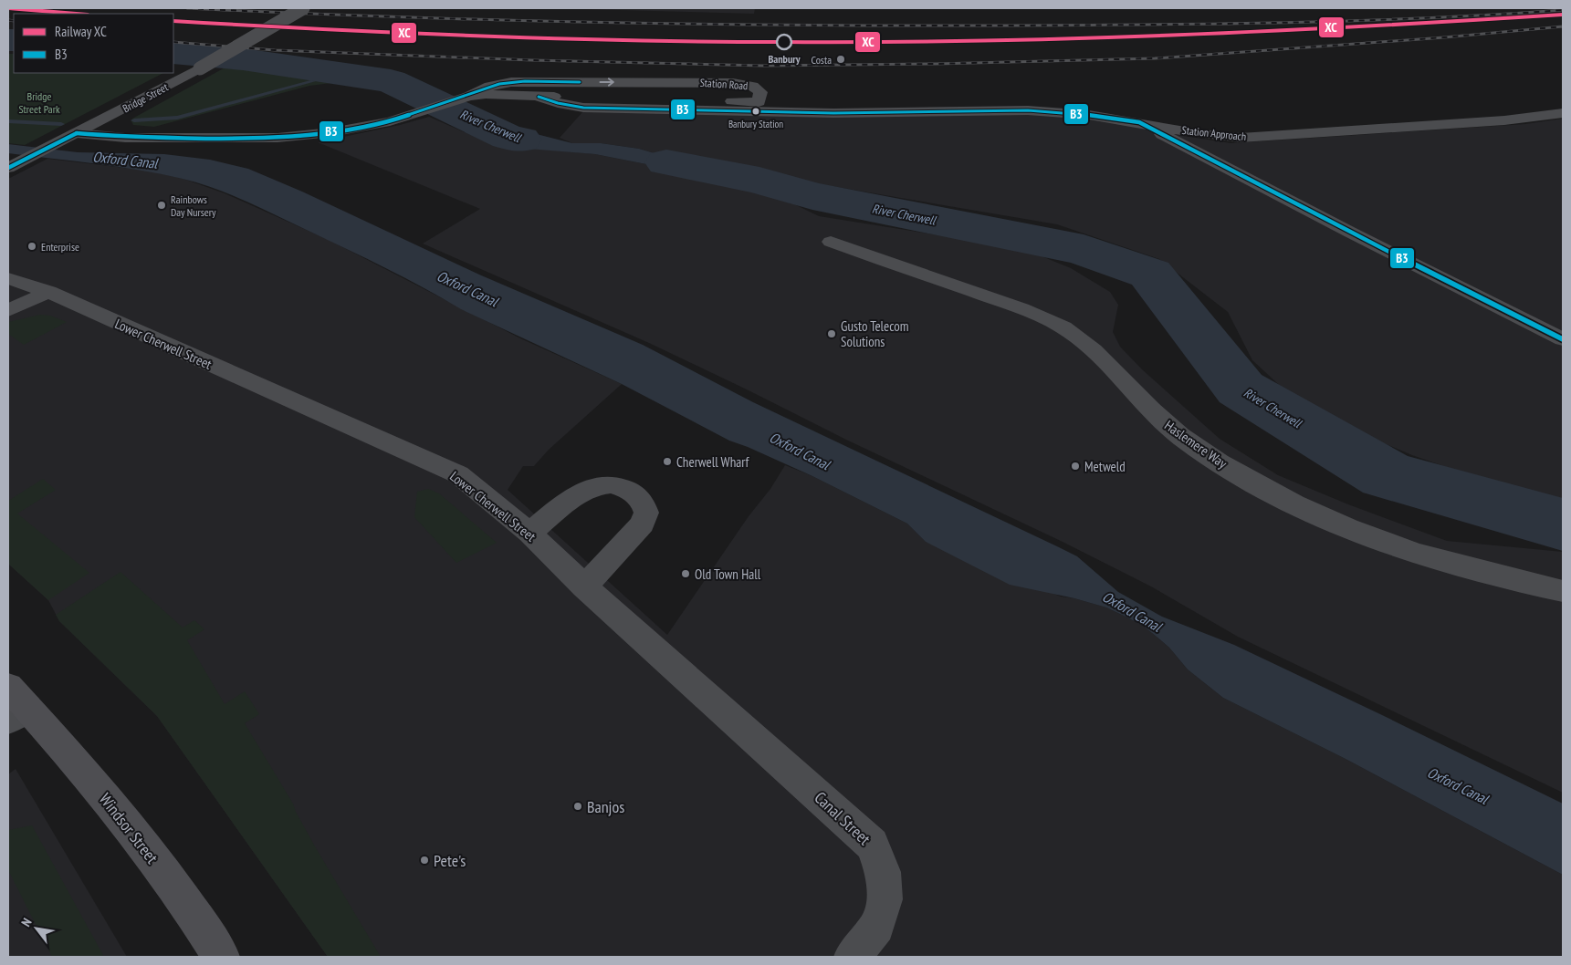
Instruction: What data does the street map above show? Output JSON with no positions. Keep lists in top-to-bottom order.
{
  "streets": {
    "main road": ["Windsor Street"],
    "street": [
      "Station Road",
      "Bridge Street",
      "Station Approach",
      "Lower Cherwell Street",
      "Haslemere Way",
      "Canal Street"
    ]
  },
  "crossings": [
    ["Station Road", "Bridge Street"],
    ["Station Road", "Station Approach"],
    ["Lower Cherwell Street", "Canal Street"]
  ],
  "water": ["River Cherwell", "Oxford Canal"],
  "parks": ["Bridge Street Park"],
  "places": [
    "Banbury",
    "Costa",
    "Banbury Station",
    "Rainbows Day Nursery",
    "Enterprise",
    "Gusto Telecom Solutions",
    "Cherwell Wharf",
    "Metweld",
    "Old Town Hall",
    "Banjos",
    "Pete's"
  ],
  "lines": ["rail line XC", "transit line B3"],
  "legend": ["Railway XC", "B3"],
  "north": "top left"
}
